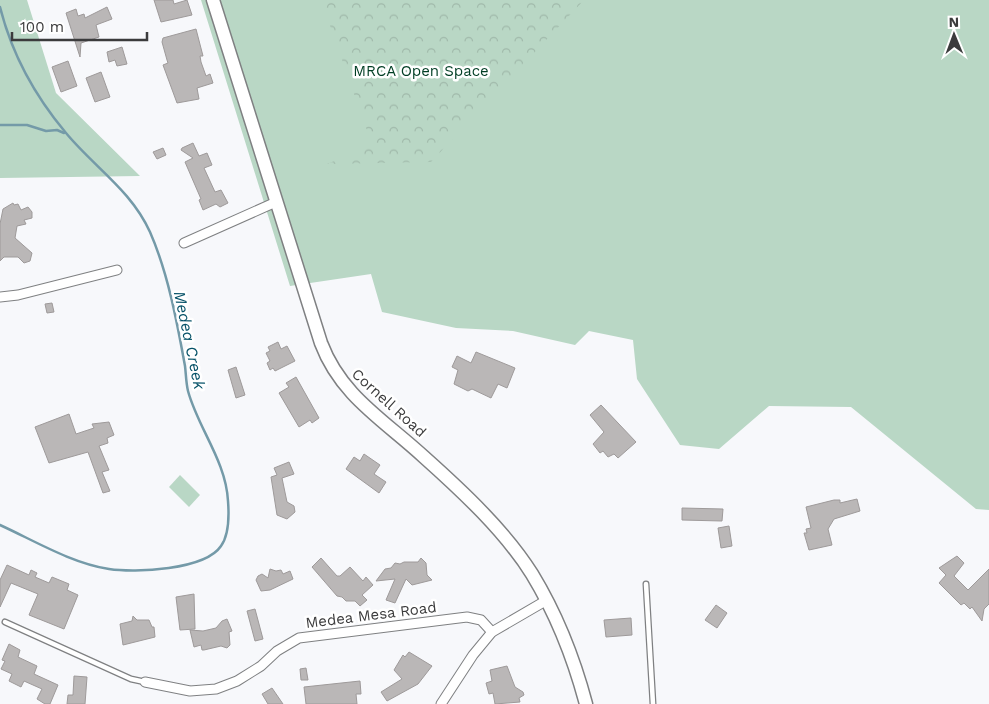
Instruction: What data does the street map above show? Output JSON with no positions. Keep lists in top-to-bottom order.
{
  "streets": {
    "main road": ["Cornell Road"],
    "street": ["Medea Mesa Road"]
  },
  "water": ["Medea Creek"],
  "parks": ["MRCA Open Space"],
  "scale_bar": "100 m",
  "north": "top"
}
